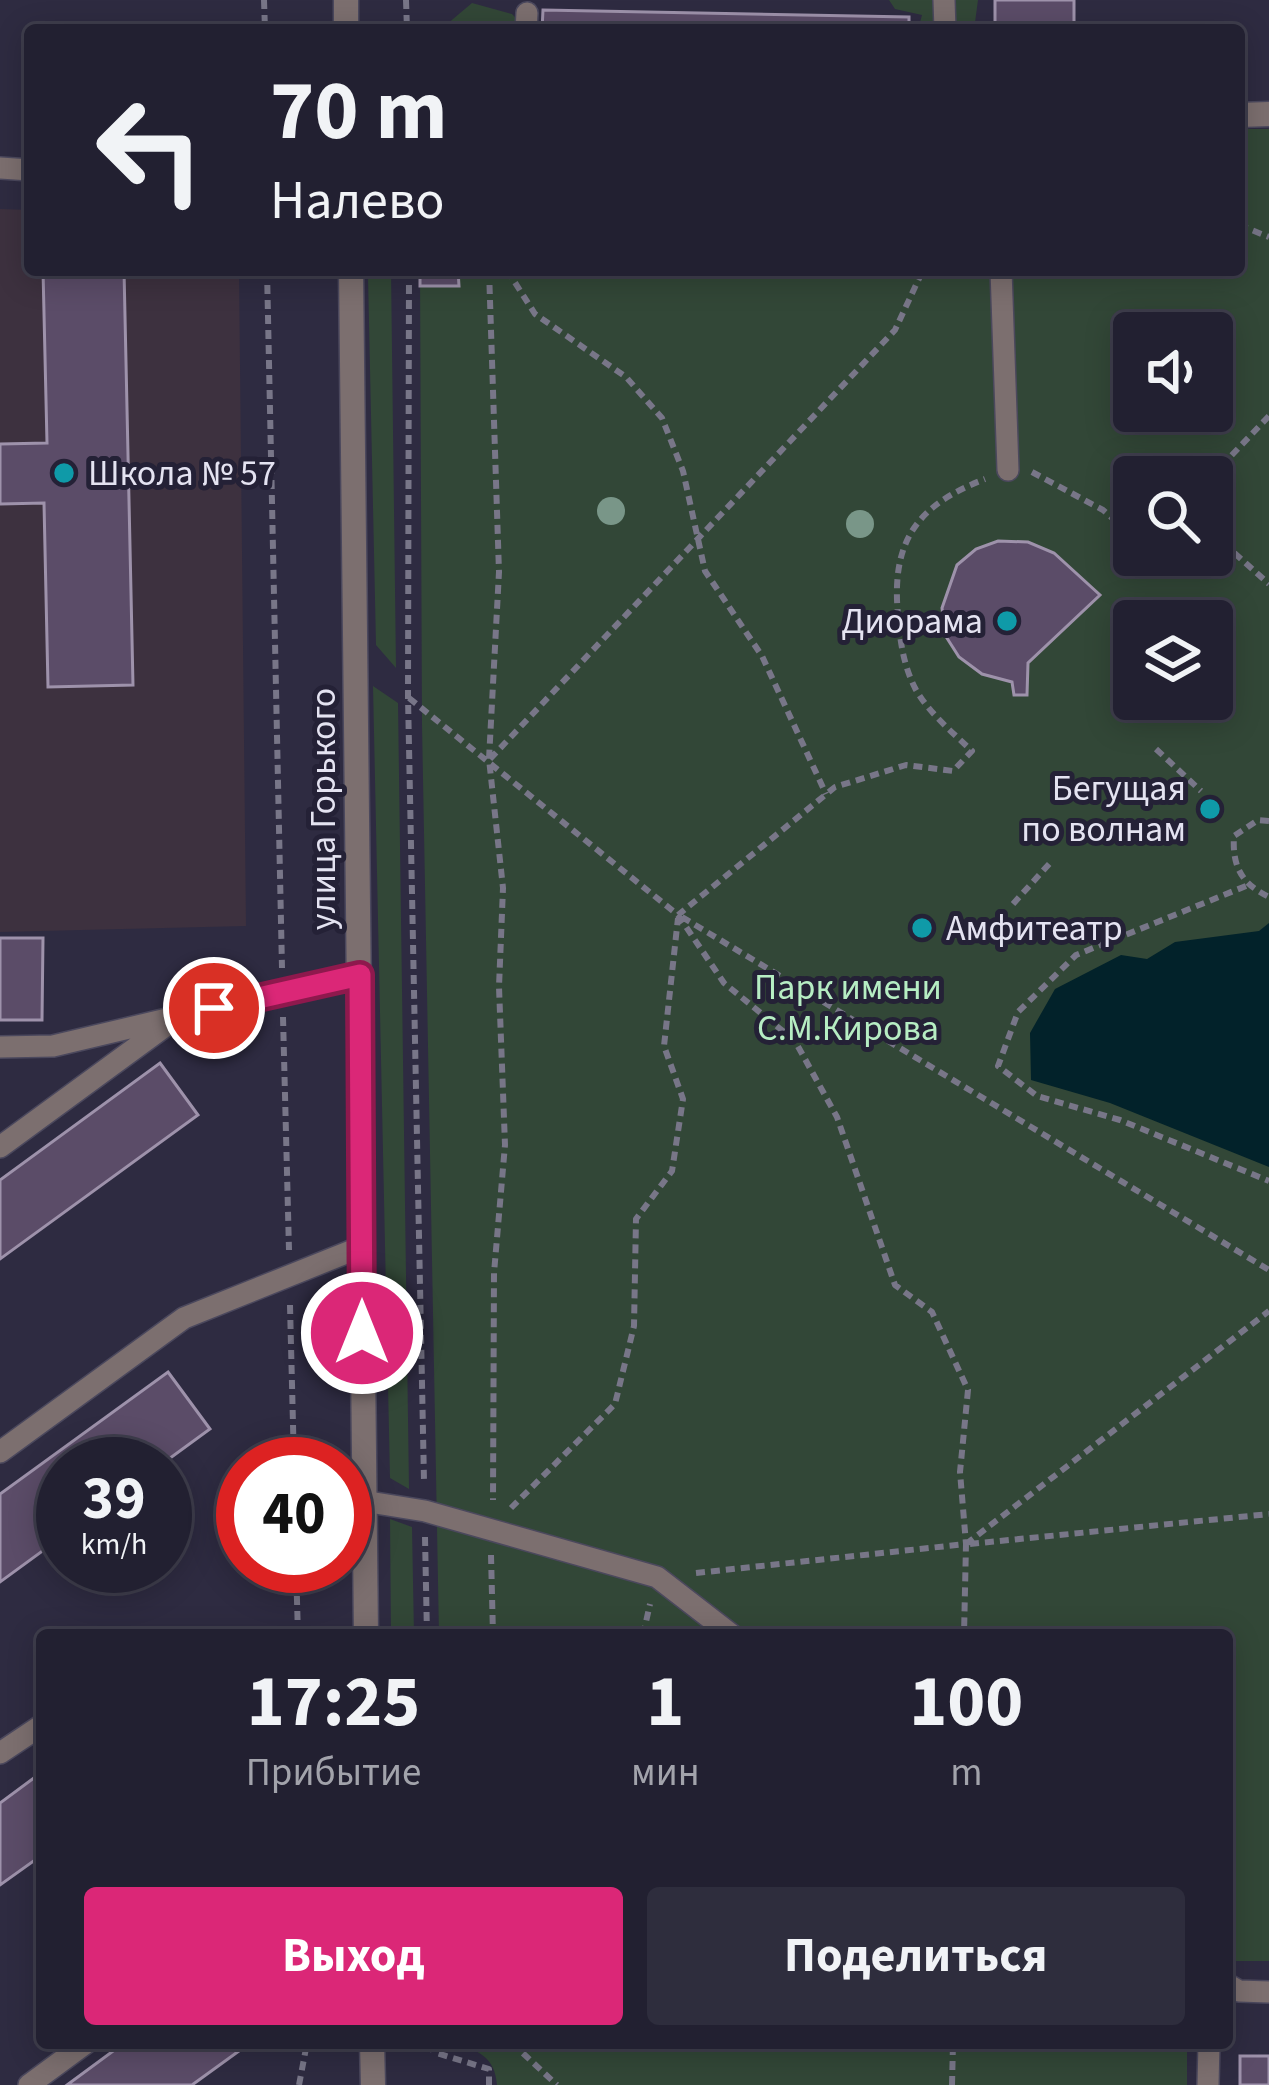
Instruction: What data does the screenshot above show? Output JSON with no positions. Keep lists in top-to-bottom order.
{
  "streets": {
    "street": ["улица Горького"]
  },
  "parks": ["Парк имени С.М.Кирова"],
  "places": [
    "Школа № 57",
    "Диорама",
    "Бегущая по волнам",
    "Амфитеатр"
  ],
  "page": {
    "turn": ["70 m", "Налево"],
    "speed": "39 km/h",
    "limit": "40",
    "eta": [
      "17:25",
      "Прибытие",
      "1",
      "мин",
      "100",
      "m"
    ],
    "buttons": ["Выход", "Поделиться"]
  }
}
